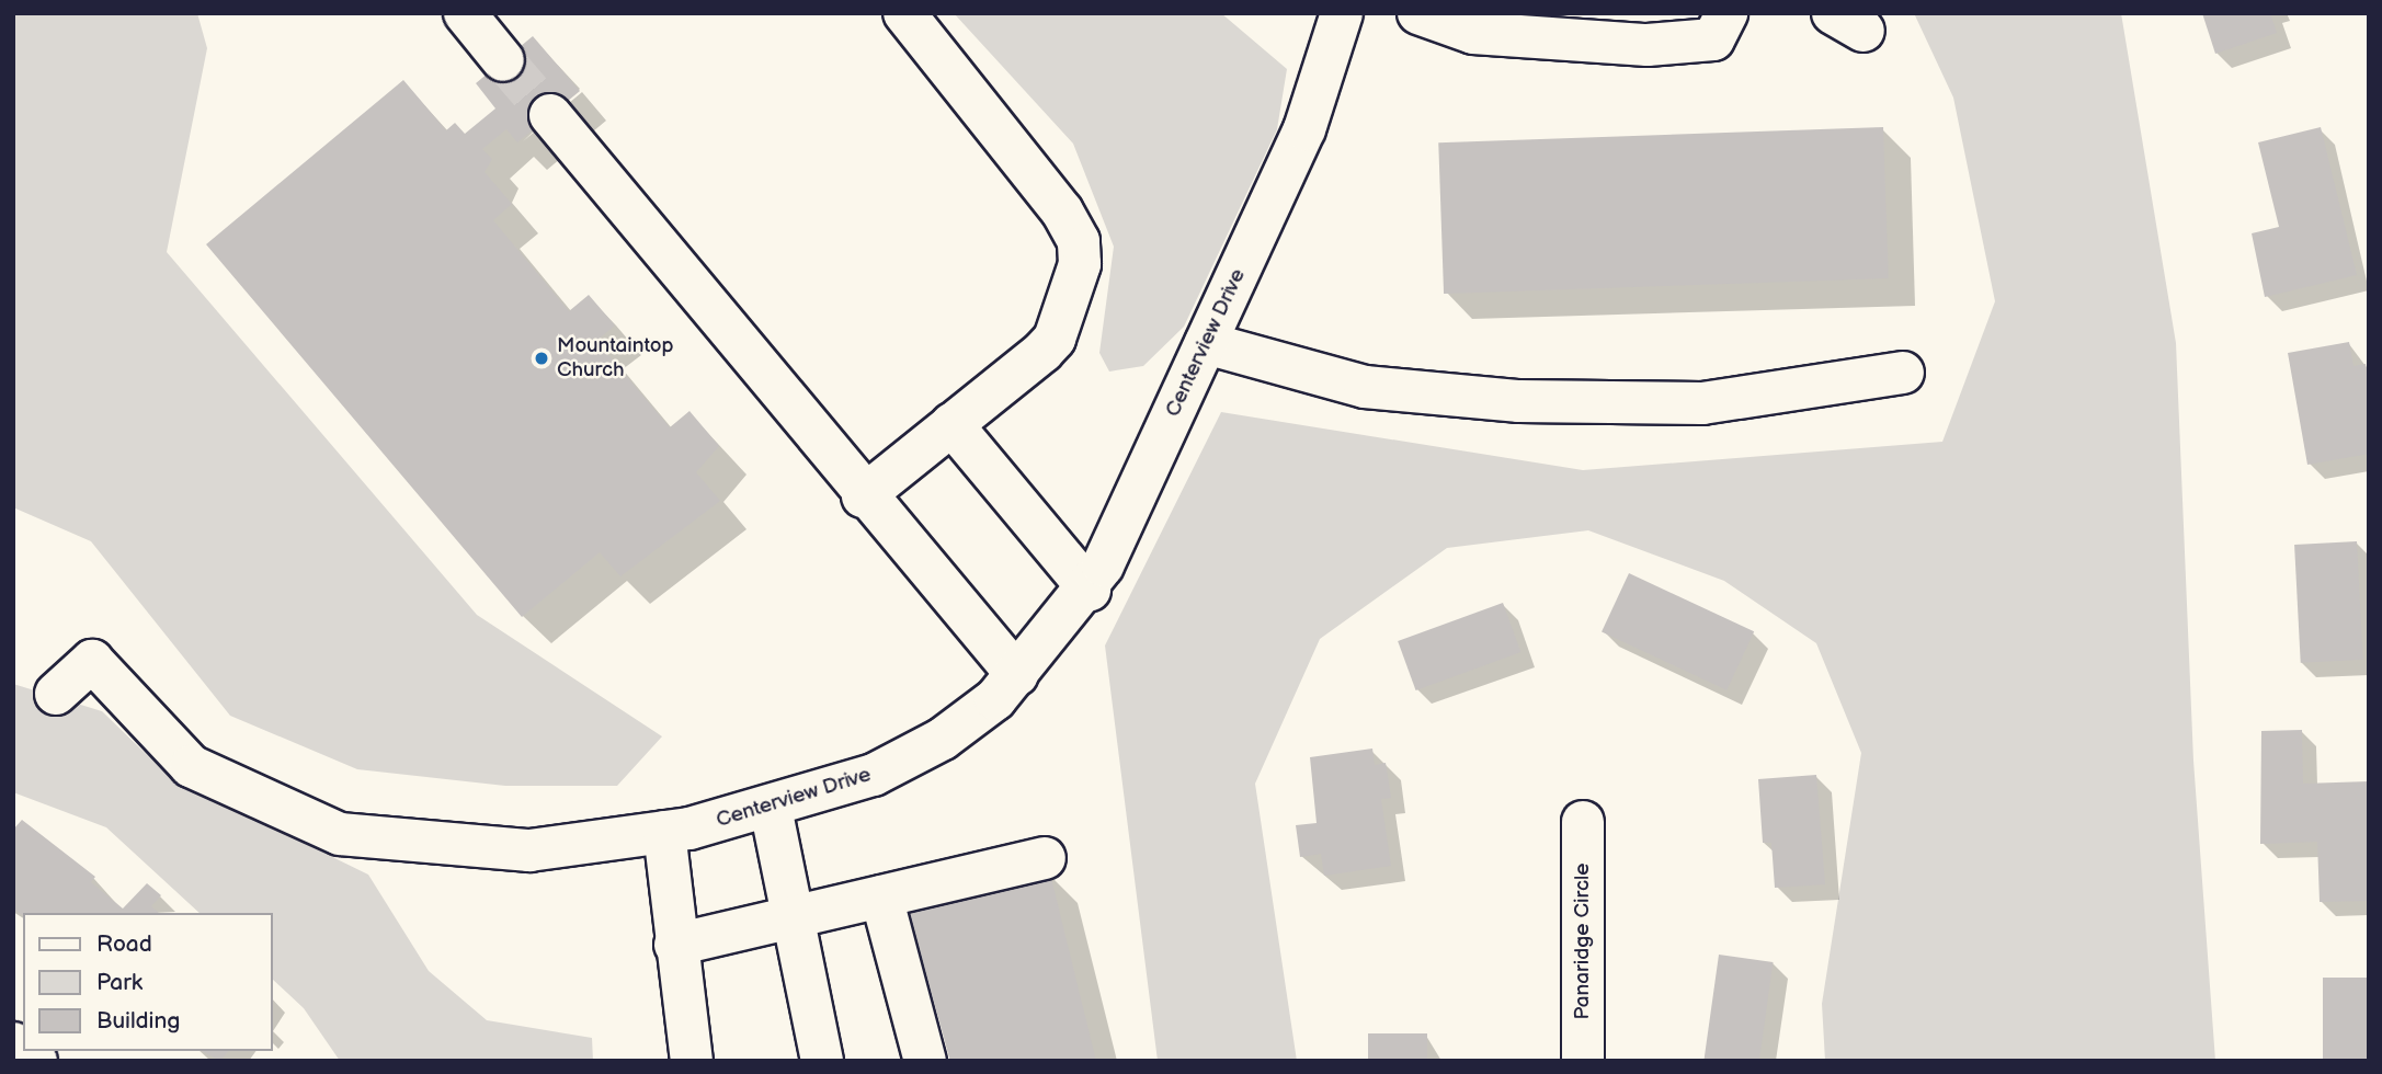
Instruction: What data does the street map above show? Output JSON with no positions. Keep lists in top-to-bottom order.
{
  "streets": {
    "street": ["Centerview Drive", "Panaridge Circle"]
  },
  "places": ["Mountaintop Church"],
  "legend": ["Road", "Park", "Building"]
}
